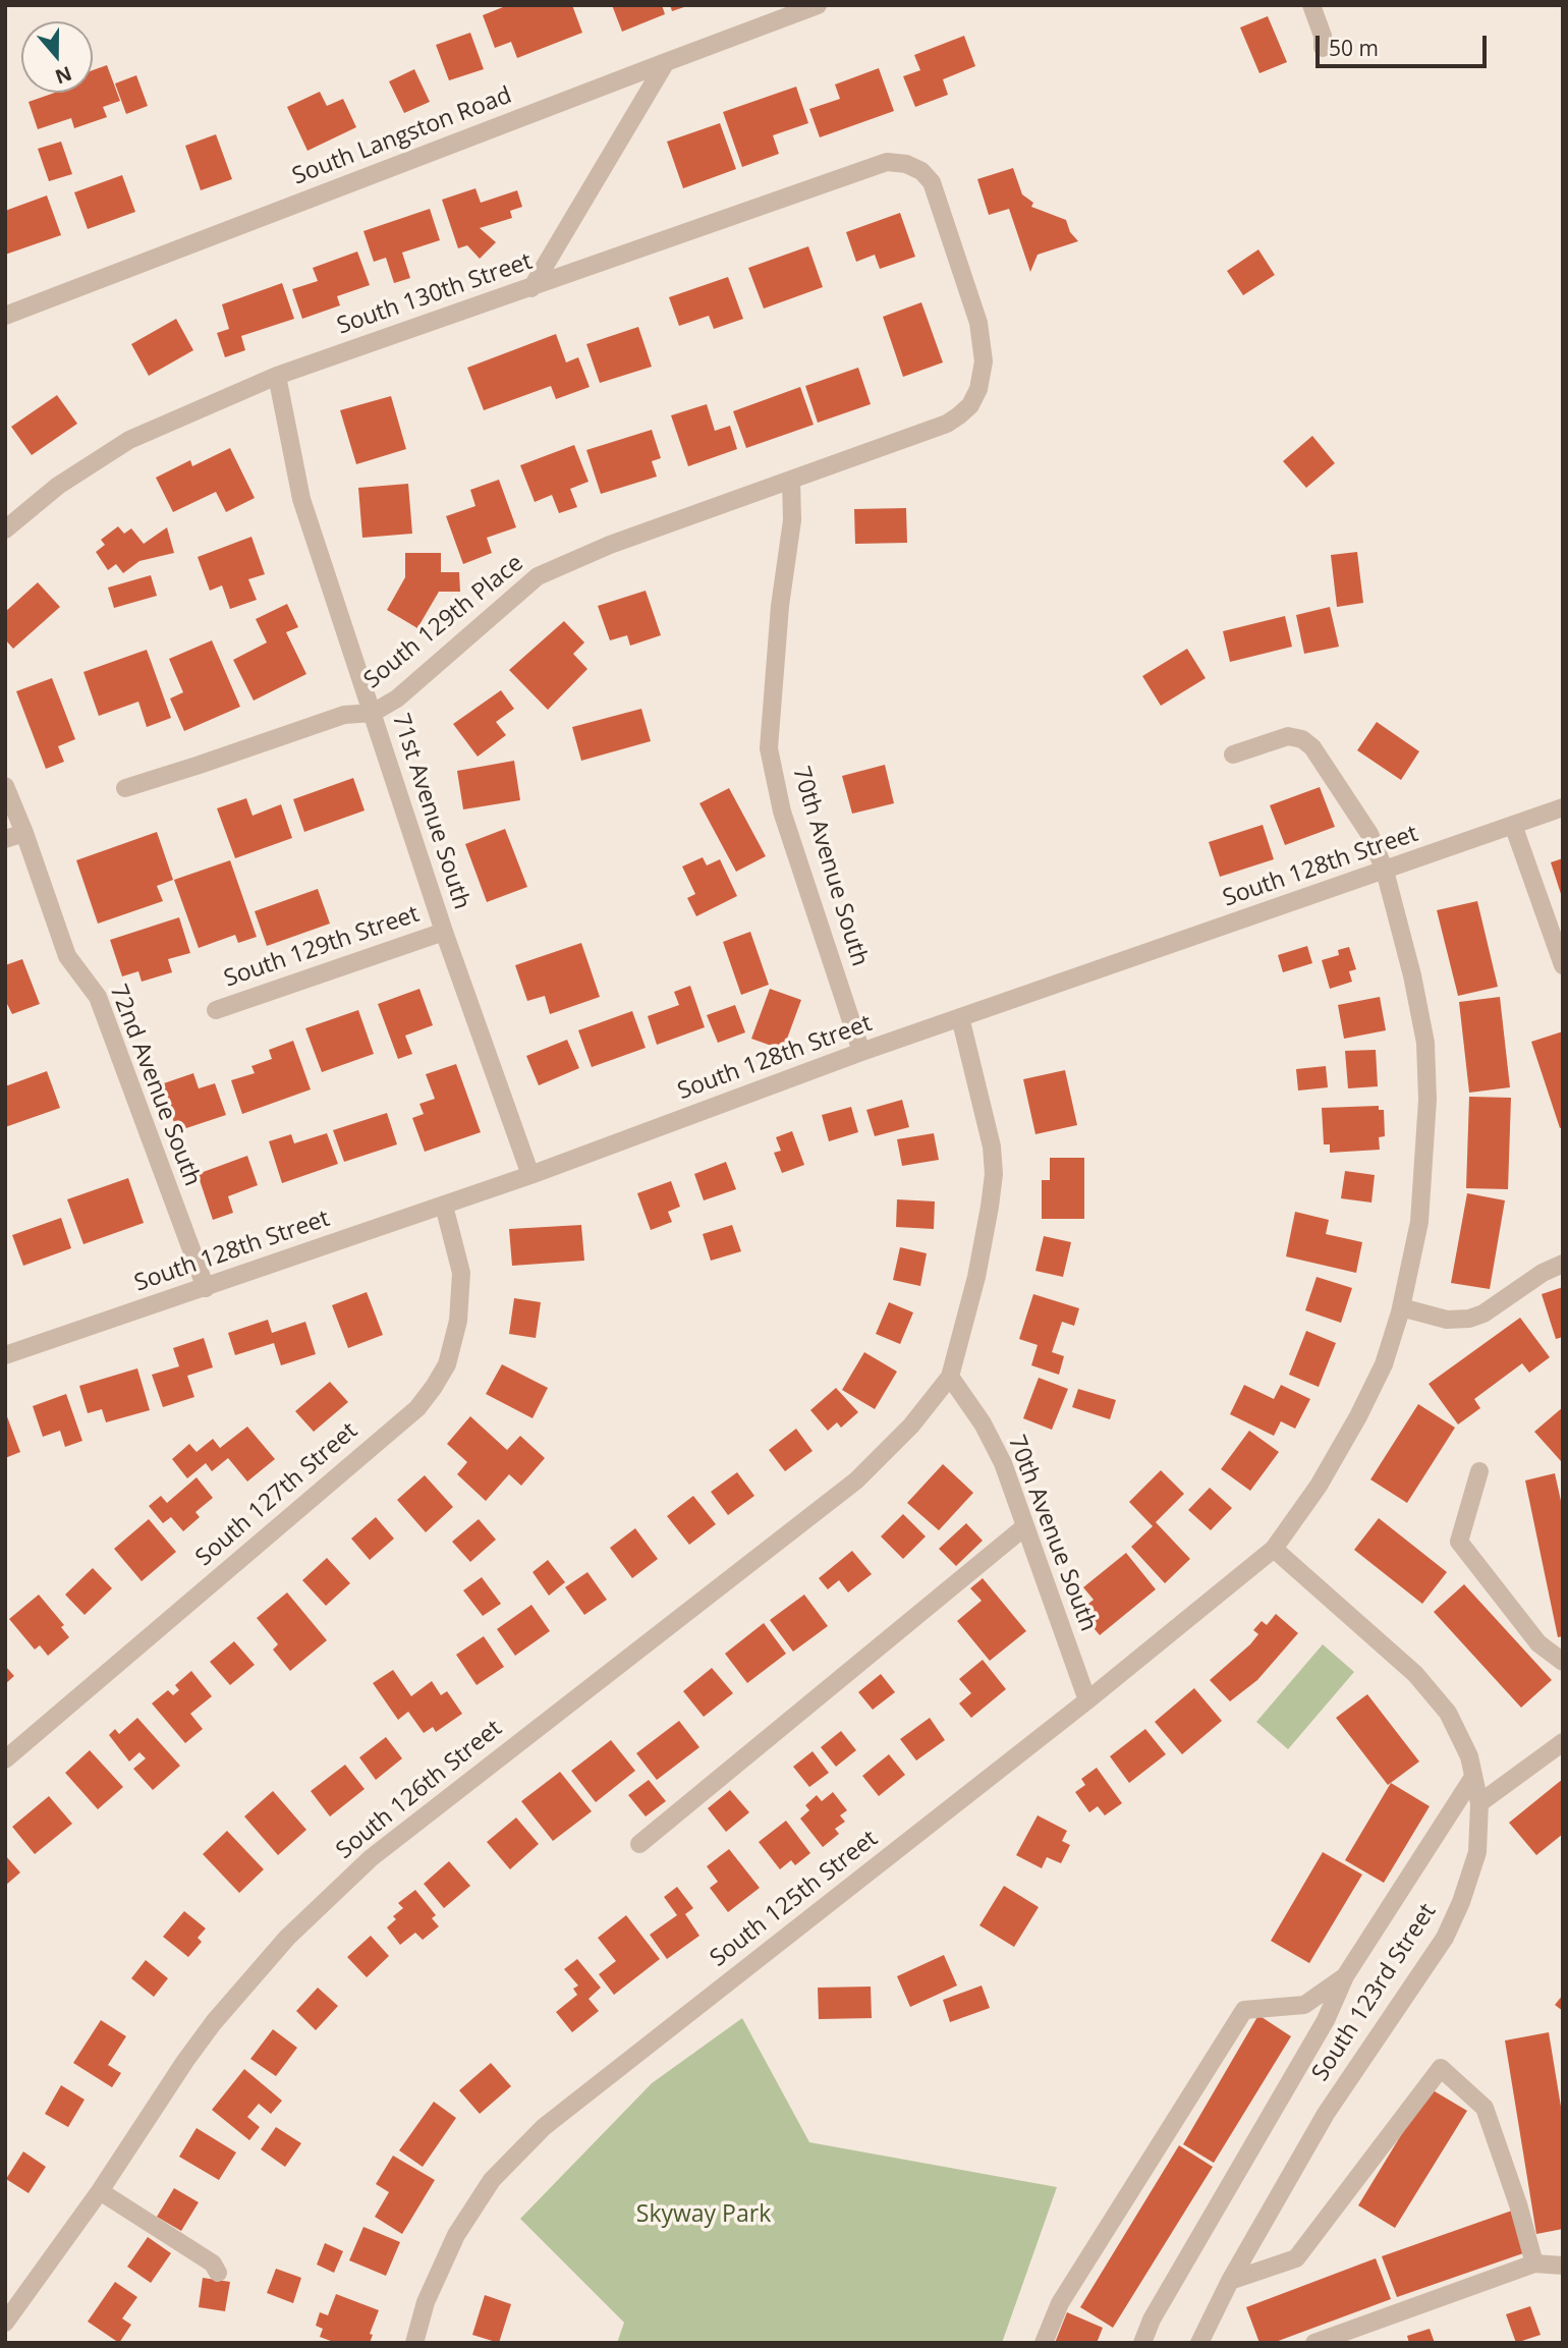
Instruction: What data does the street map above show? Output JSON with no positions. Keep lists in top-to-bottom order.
{
  "streets": {
    "street": [
      "South Langston Road",
      "South 130th Street",
      "South 129th Place",
      "71st Avenue South",
      "70th Avenue South",
      "South 128th Street",
      "South 129th Street",
      "72nd Avenue South",
      "South 127th Street",
      "South 126th Street",
      "South 125th Street",
      "South 123rd Street"
    ]
  },
  "crossings": [
    ["South 130th Street", "South 129th Place"],
    ["South 130th Street", "71st Avenue South"],
    ["South 129th Place", "71st Avenue South"],
    ["South 129th Place", "70th Avenue South"],
    ["71st Avenue South", "South 128th Street"],
    ["71st Avenue South", "South 129th Street"],
    ["70th Avenue South", "South 128th Street"],
    ["70th Avenue South", "South 126th Street"],
    ["70th Avenue South", "South 125th Street"],
    ["South 128th Street", "72nd Avenue South"],
    ["South 128th Street", "South 127th Street"],
    ["South 128th Street", "South 125th Street"],
    ["South 125th Street", "South 123rd Street"]
  ],
  "parks": ["Skyway Park"],
  "scale_bar": "50 m",
  "north": "bottom"
}
